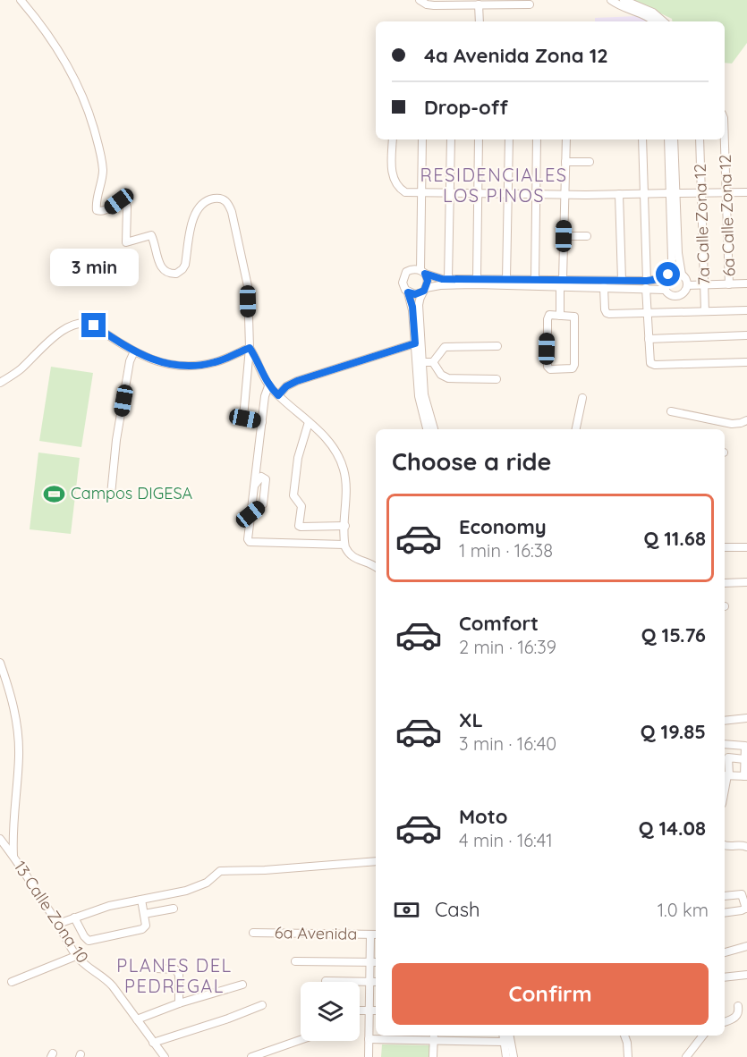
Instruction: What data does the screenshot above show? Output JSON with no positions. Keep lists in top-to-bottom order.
{
  "streets": {
    "street": [
      "6a Calle Zona 12",
      "7a Calle Zona 12",
      "13 Calle Zona 10",
      "6a Avenida"
    ]
  },
  "districts": ["RESIDENCIALES LOS PINOS", "PLANES DEL PEDREGAL"],
  "places": {
    "sports": ["Campos DIGESA"]
  },
  "page": {
    "banner": ["4a Avenida Zona 12", "Drop-off"],
    "bubble": "3 min",
    "heading": "Choose a ride",
    "list": [
      {
        "name": "Economy",
        "note": "1 min · 16:38",
        "value": "Q 11.68"
      },
      {
        "name": "Comfort",
        "note": "2 min · 16:39",
        "value": "Q 15.76"
      },
      {
        "name": "XL",
        "note": "3 min · 16:40",
        "value": "Q 19.85"
      },
      {
        "name": "Moto",
        "note": "4 min · 16:41",
        "value": "Q 14.08"
      }
    ],
    "pay": ["Cash", "1.0 km"],
    "buttons": "Confirm"
  }
}
